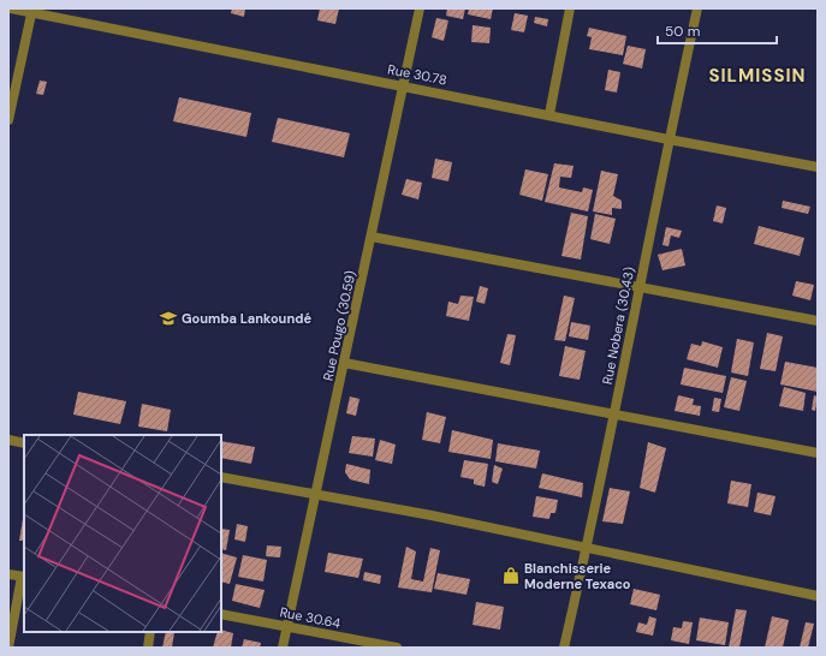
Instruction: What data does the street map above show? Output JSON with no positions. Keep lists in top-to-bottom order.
{
  "streets": {
    "street": [
      "Rue 30.78",
      "Rue Pougo (30.59)",
      "Rue Nobera (30.43)",
      "Rue 30.64"
    ]
  },
  "crossings": [
    ["Rue 30.78", "Rue Pougo (30.59)"],
    ["Rue 30.78", "Rue Nobera (30.43)"],
    ["Rue Pougo (30.59)", "Rue 30.64"]
  ],
  "districts": ["SILMISSIN"],
  "places": {
    "school or university": ["Goumba Lankoundé"],
    "shop": ["Blanchisserie Moderne Texaco"]
  },
  "scale_bar": "50 m"
}
